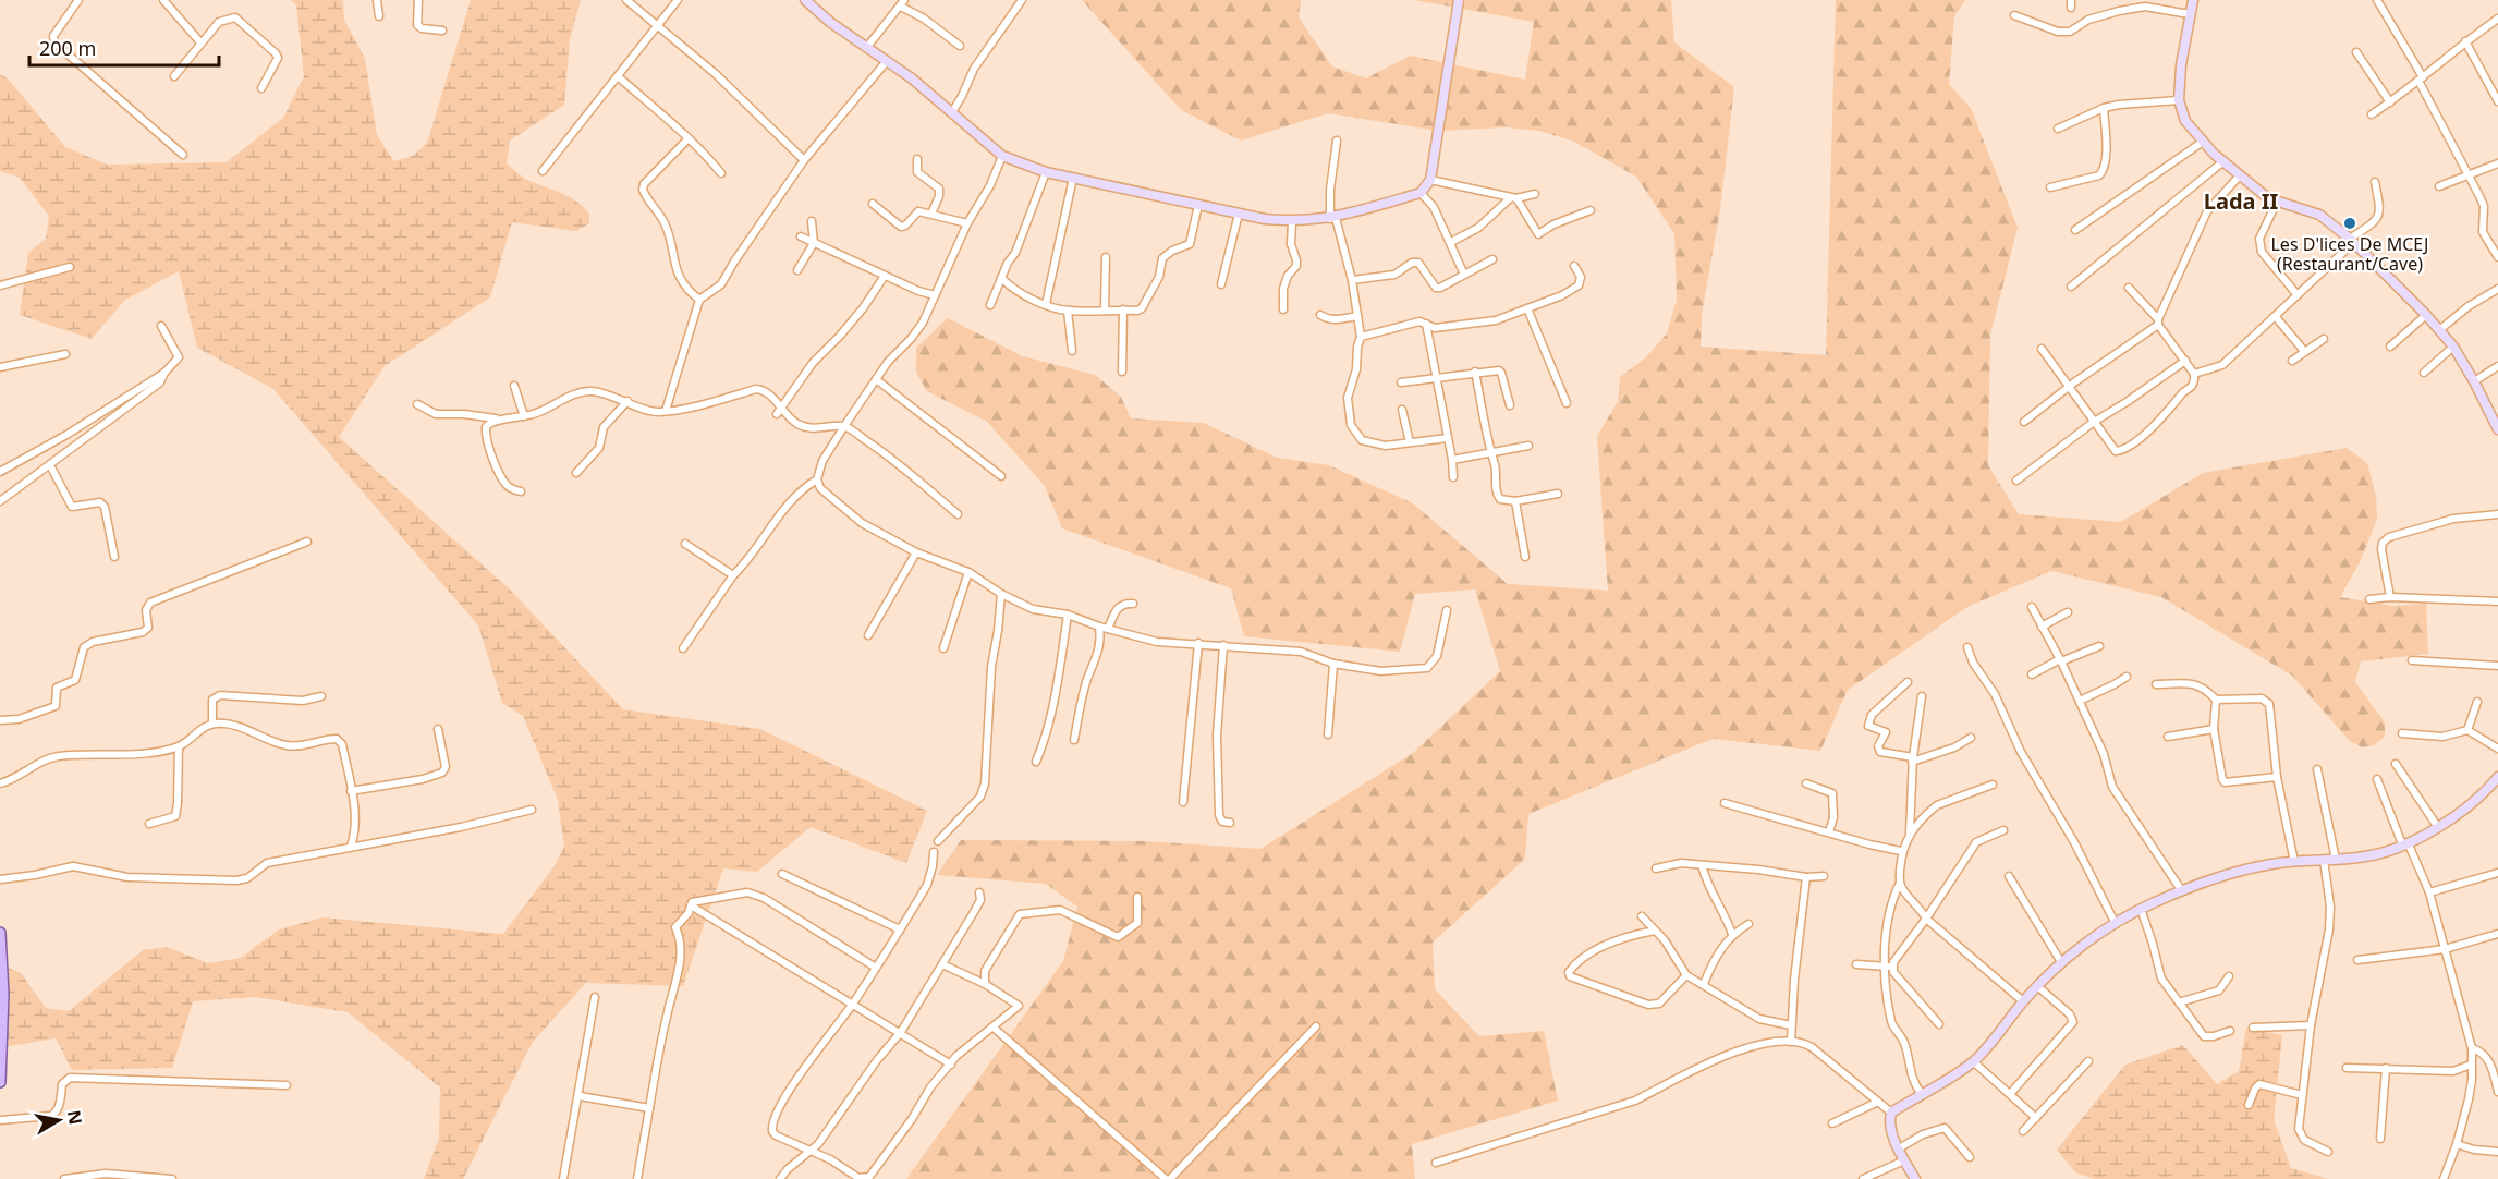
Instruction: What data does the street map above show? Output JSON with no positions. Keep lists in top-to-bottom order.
{
  "districts": ["Lada II"],
  "places": ["Les D'lices De MCEJ (Restaurant/Cave)"],
  "scale_bar": "200 m",
  "north": "right"
}
